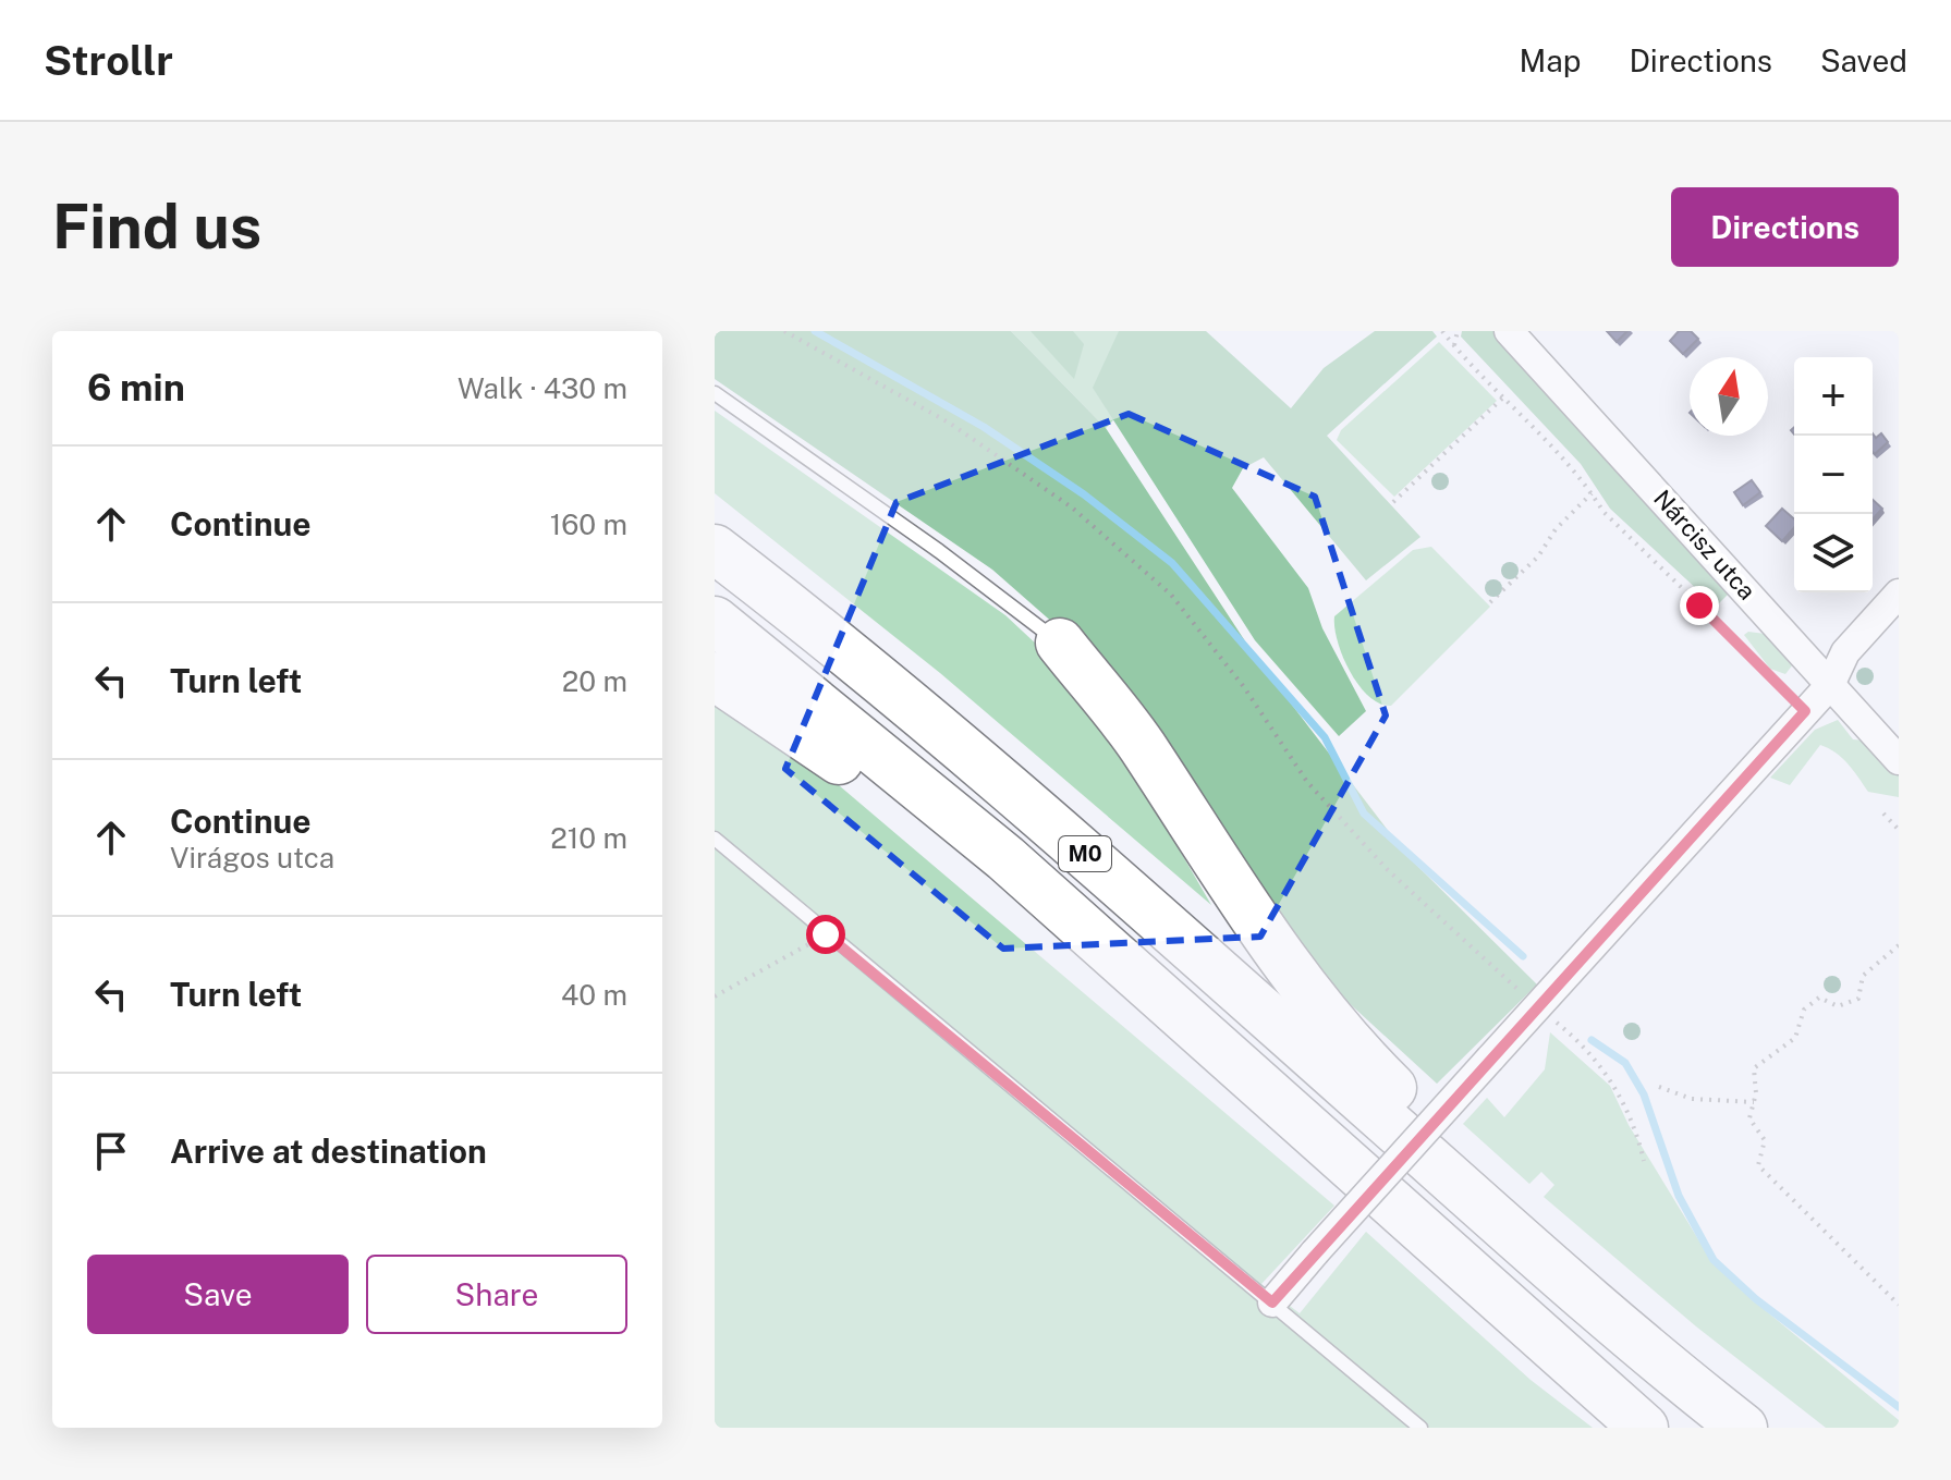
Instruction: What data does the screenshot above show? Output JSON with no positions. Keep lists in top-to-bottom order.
{
  "streets": {
    "highway": ["M0"],
    "street": ["Nárcisz utca"]
  },
  "north": "top",
  "page": {
    "header": "Strollr",
    "nav": ["Map", "Directions", "Saved"],
    "buttons": [
      "Directions",
      ["Save", "Share"]
    ],
    "title": "Find us",
    "heading": ["6 min", "Walk · 430 m"],
    "map_buttons": ["+", "−"],
    "list": [
      ["Continue", "160 m"],
      ["Turn left", "20 m"],
      ["Continue", "Virágos utca", "210 m"],
      ["Turn left", "40 m"],
      "Arrive at destination"
    ]
  }
}
